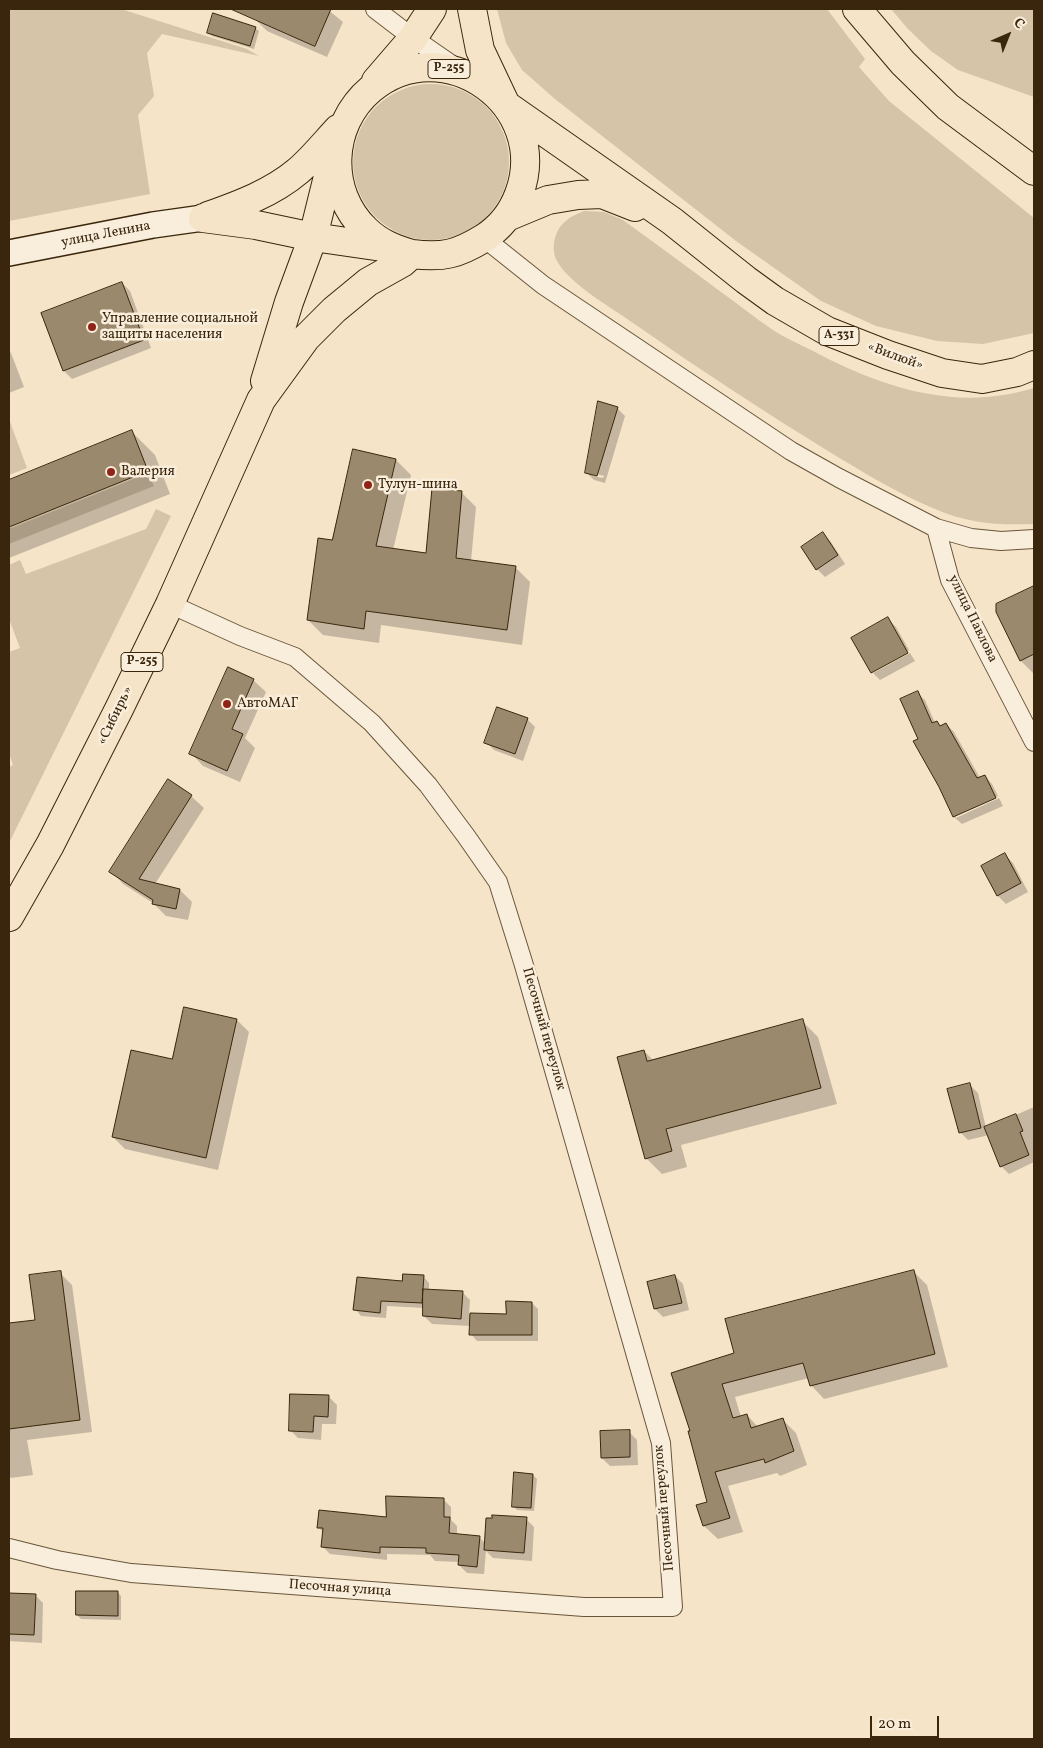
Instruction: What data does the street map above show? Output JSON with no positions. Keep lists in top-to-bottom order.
{
  "streets": {
    "highway": [
      "Р-255",
      "А-331",
      "«Вилюй»",
      "«Сибирь»"
    ],
    "main road": ["улица Ленина"],
    "street": ["улица Павлова", "Песочный переулок", "Песочная улица"]
  },
  "crossings": [
    ["Р-255", "А-331"],
    ["Р-255", "«Сибирь»"],
    ["А-331", "«Вилюй»"],
    ["«Сибирь»", "Песочный переулок"],
    ["Песочный переулок", "Песочная улица"]
  ],
  "places": [
    "Управление социальной защиты населения",
    "Валерия",
    "Тулун-шина",
    "АвтоМАГ"
  ],
  "scale_bar": "20 m",
  "north": "top right"
}
